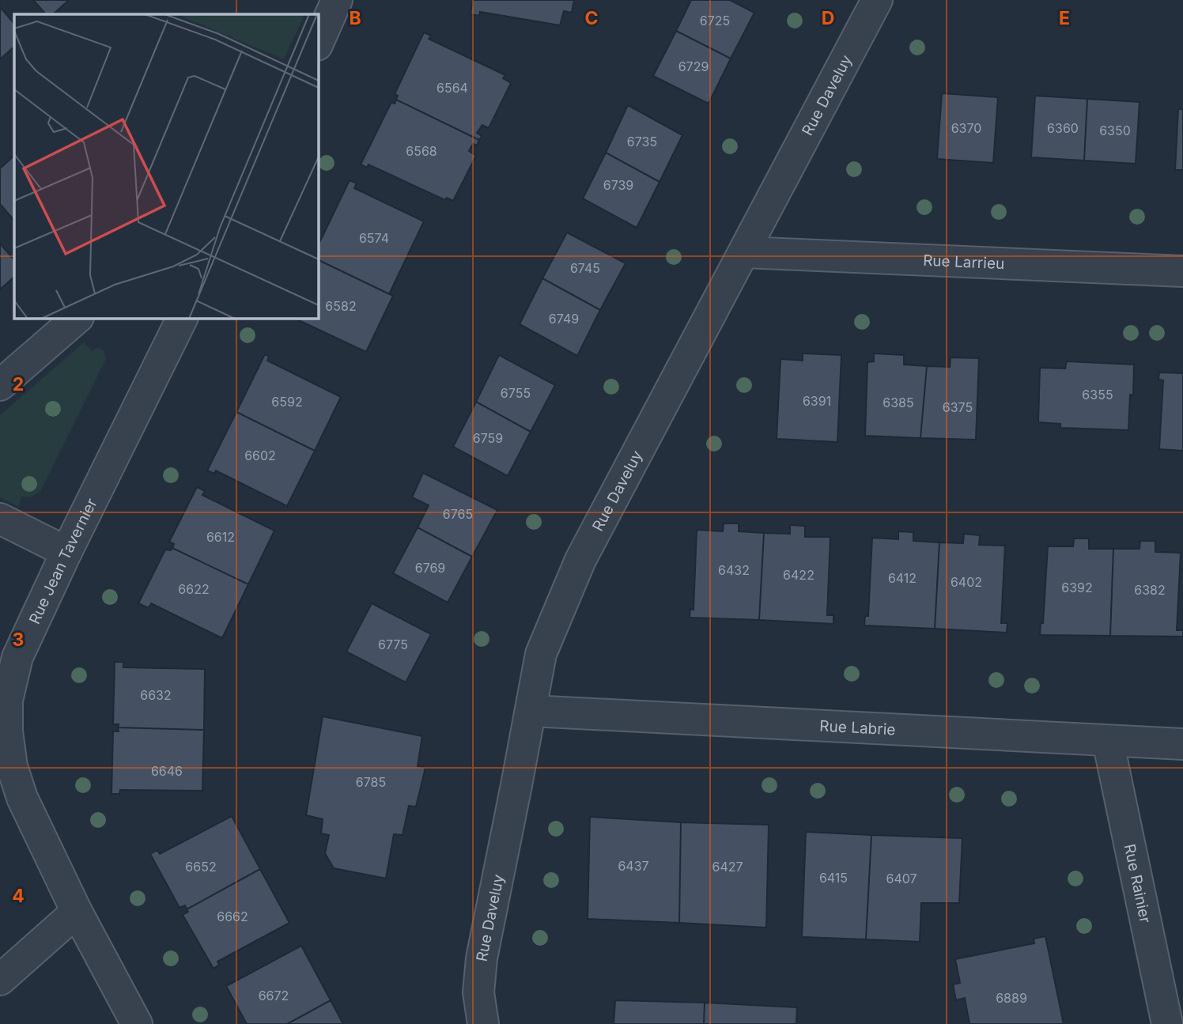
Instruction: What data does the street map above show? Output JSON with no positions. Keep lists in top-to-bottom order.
{
  "streets": {
    "street": [
      "Rue Daveluy",
      "Rue Larrieu",
      "Rue Jean Tavernier",
      "Rue Labrie",
      "Rue Rainier"
    ]
  },
  "crossings": [
    ["Rue Daveluy", "Rue Larrieu"],
    ["Rue Daveluy", "Rue Labrie"],
    ["Rue Labrie", "Rue Rainier"]
  ],
  "house_numbers": [
    "6725",
    "6729",
    "6564",
    "6370",
    "6360",
    "6350",
    "6735",
    "6568",
    "6739",
    "6574",
    "6745",
    "6582",
    "6749",
    "6755",
    "6355",
    "6391",
    "6592",
    "6385",
    "6375",
    "6759",
    "6602",
    "6765",
    "6612",
    "6769",
    "6432",
    "6422",
    "6412",
    "6402",
    "6392",
    "6622",
    "6382",
    "6775",
    "6632",
    "6646",
    "6785",
    "6437",
    "6652",
    "6427",
    "6415",
    "6407",
    "6662",
    "6672",
    "6889"
  ],
  "grid": {
    "columns": [
      "B",
      "C",
      "D",
      "E"
    ],
    "rows": ["2", "3", "4"]
  }
}
